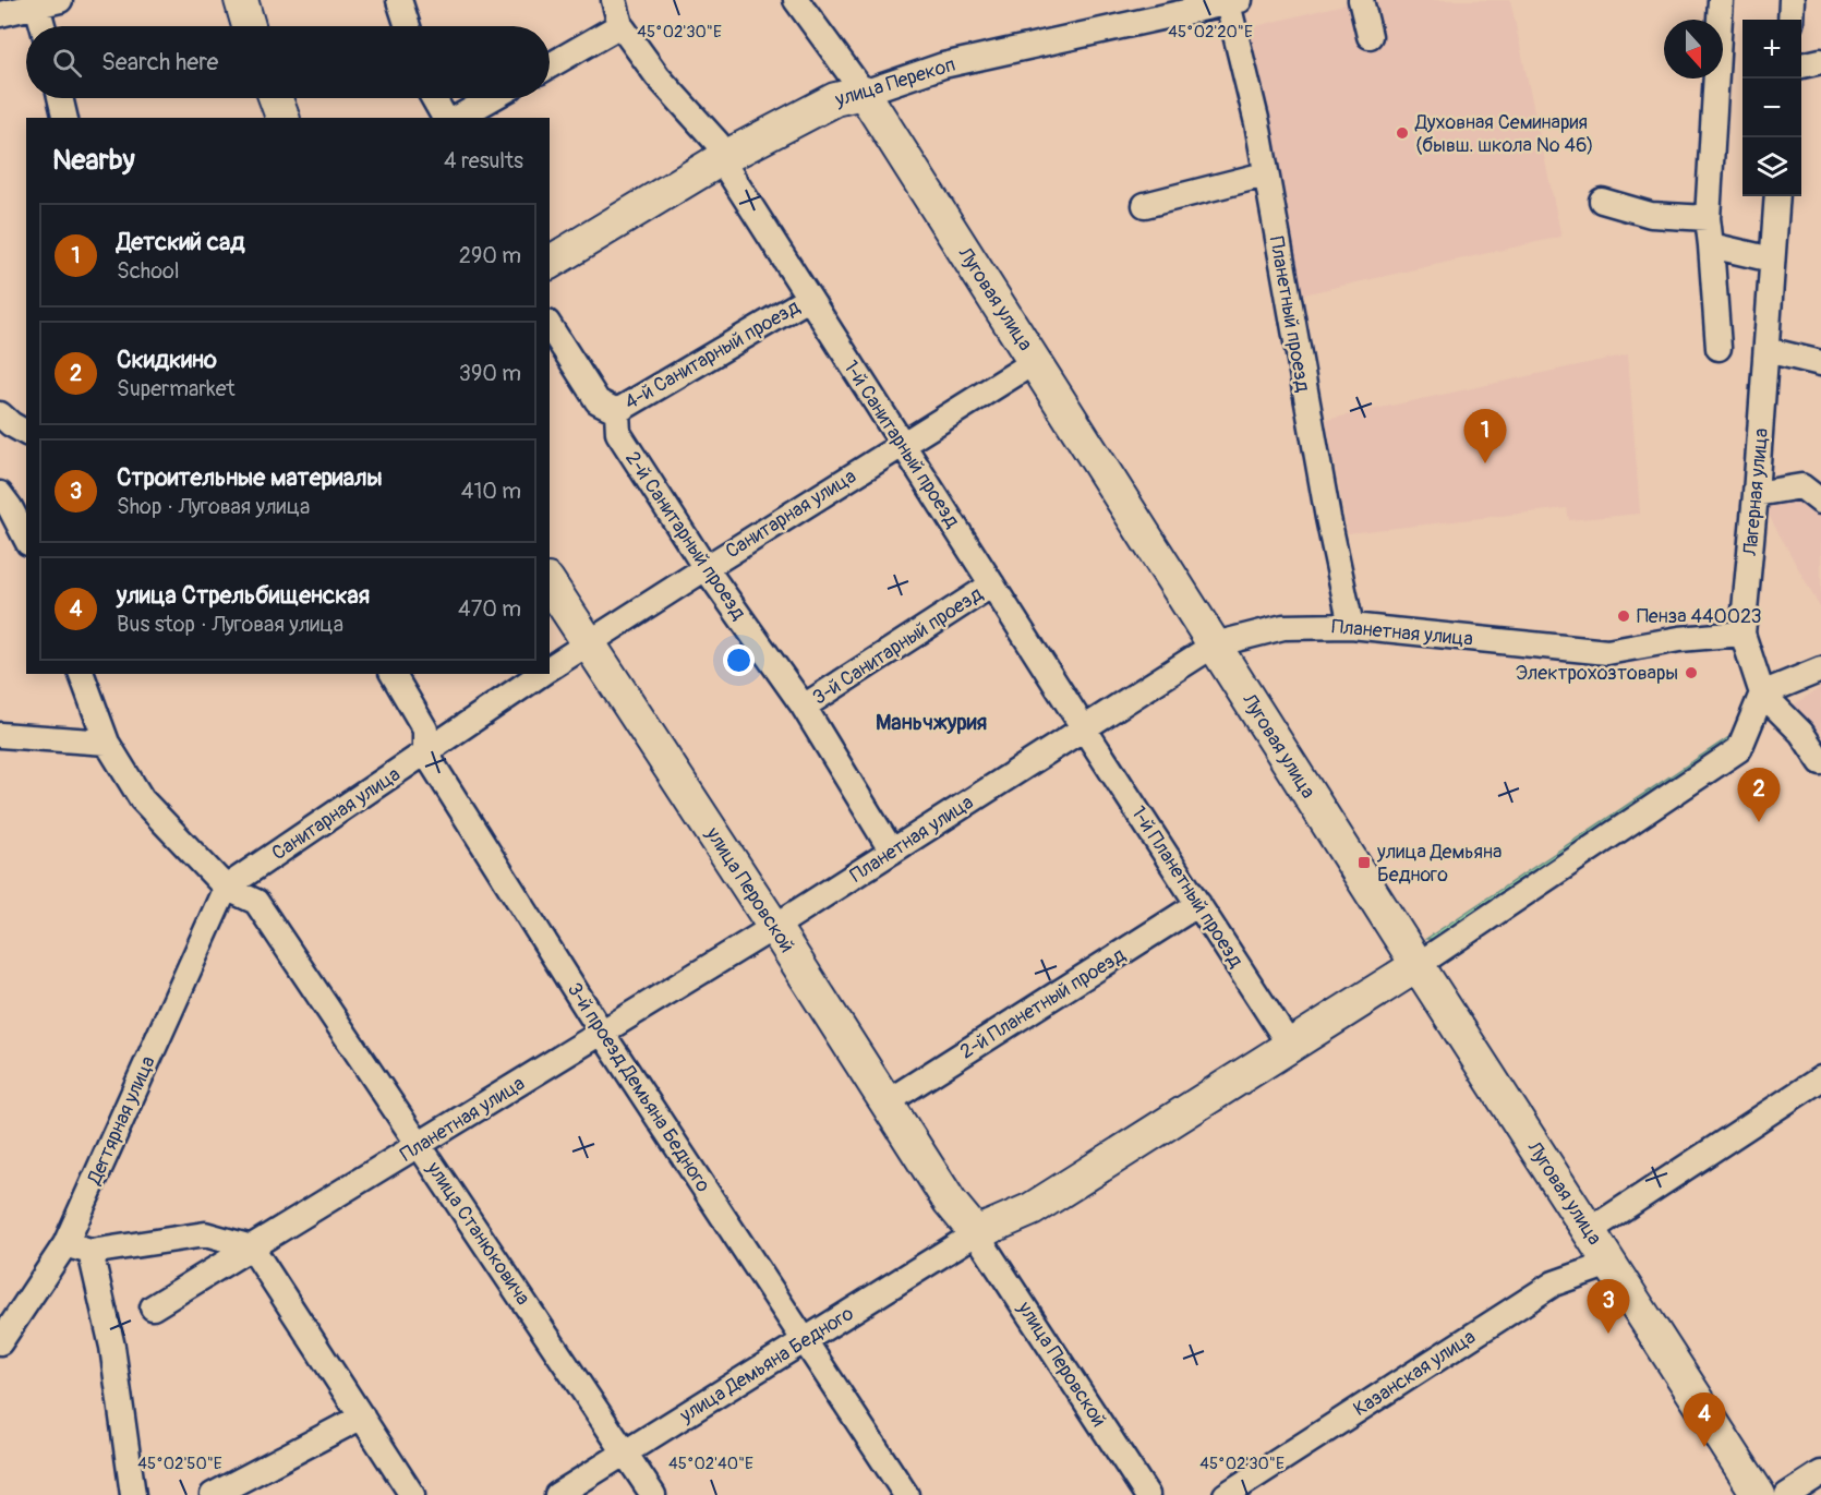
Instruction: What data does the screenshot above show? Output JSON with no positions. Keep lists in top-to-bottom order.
{
  "streets": {
    "main road": [
      "улица Перекоп",
      "Луговая улица",
      "улица Перовской",
      "улица Демьяна Бедного"
    ],
    "street": [
      "Планетный проезд",
      "4-й Санитарный проезд",
      "1-й Санитарный проезд",
      "Лагерная улица",
      "Санитарная улица",
      "2-й Санитарный проезд",
      "Планетная улица",
      "3-й Санитарный проезд",
      "1-й Планетный проезд",
      "2-й Планетный проезд",
      "3-й проезд Демьяна Бедного",
      "Дегтярная улица",
      "улица Станюковича",
      "Казанская улица"
    ]
  },
  "crossings": [
    ["улица Перекоп", "Луговая улица"],
    ["улица Перекоп", "Планетный проезд"],
    ["улица Перекоп", "1-й Санитарный проезд"],
    ["Луговая улица", "Санитарная улица"],
    ["Луговая улица", "Планетная улица"],
    ["Луговая улица", "улица Демьяна Бедного"],
    ["Луговая улица", "Казанская улица"],
    ["Планетный проезд", "Планетная улица"],
    ["4-й Санитарный проезд", "1-й Санитарный проезд"],
    ["4-й Санитарный проезд", "2-й Санитарный проезд"],
    ["1-й Санитарный проезд", "Санитарная улица"],
    ["1-й Санитарный проезд", "Планетная улица"],
    ["1-й Санитарный проезд", "3-й Санитарный проезд"],
    ["1-й Санитарный проезд", "1-й Планетный проезд"],
    ["Лагерная улица", "Планетная улица"],
    ["Санитарная улица", "2-й Санитарный проезд"],
    ["Санитарная улица", "улица Перовской"],
    ["Санитарная улица", "3-й проезд Демьяна Бедного"],
    ["Санитарная улица", "Дегтярная улица"],
    ["Санитарная улица", "улица Станюковича"],
    ["2-й Санитарный проезд", "Планетная улица"],
    ["2-й Санитарный проезд", "3-й Санитарный проезд"],
    ["Планетная улица", "1-й Планетный проезд"],
    ["Планетная улица", "улица Перовской"],
    ["Планетная улица", "3-й проезд Демьяна Бедного"],
    ["Планетная улица", "улица Станюковича"],
    ["1-й Планетный проезд", "2-й Планетный проезд"],
    ["1-й Планетный проезд", "улица Демьяна Бедного"],
    ["улица Перовской", "2-й Планетный проезд"],
    ["улица Перовской", "улица Демьяна Бедного"],
    ["3-й проезд Демьяна Бедного", "улица Демьяна Бедного"],
    ["Дегтярная улица", "улица Станюковича"],
    ["улица Станюковича", "улица Демьяна Бедного"]
  ],
  "districts": ["Маньчжурия"],
  "places": {
    "other": ["Духовная Семинария (бывш. школа № 46)", "Пенза 440023", "Электрохозтовары"],
    "transit": ["улица Демьяна Бедного"]
  },
  "north": "bottom",
  "page": {
    "map_buttons": ["+", "−"],
    "search": "Search here",
    "heading": ["Nearby", "4 results"],
    "list": [
      {
        "mark": "1",
        "name": "Детский сад",
        "note": "School",
        "value": "290 m"
      },
      {
        "mark": "2",
        "name": "Скидкино",
        "note": "Supermarket",
        "value": "390 m"
      },
      {
        "mark": "3",
        "name": "Строительные материалы",
        "note": "Shop · Луговая улица",
        "value": "410 m"
      },
      {
        "mark": "4",
        "name": "улица Стрельбищенская",
        "note": "Bus stop · Луговая улица",
        "value": "470 m"
      }
    ],
    "pins": [
      "1",
      "2",
      "3",
      "4"
    ]
  },
  "coordinates": [
    "45°02'30\"E",
    "45°02'20\"E",
    "45°02'50\"E",
    "45°02'40\"E"
  ]
}
